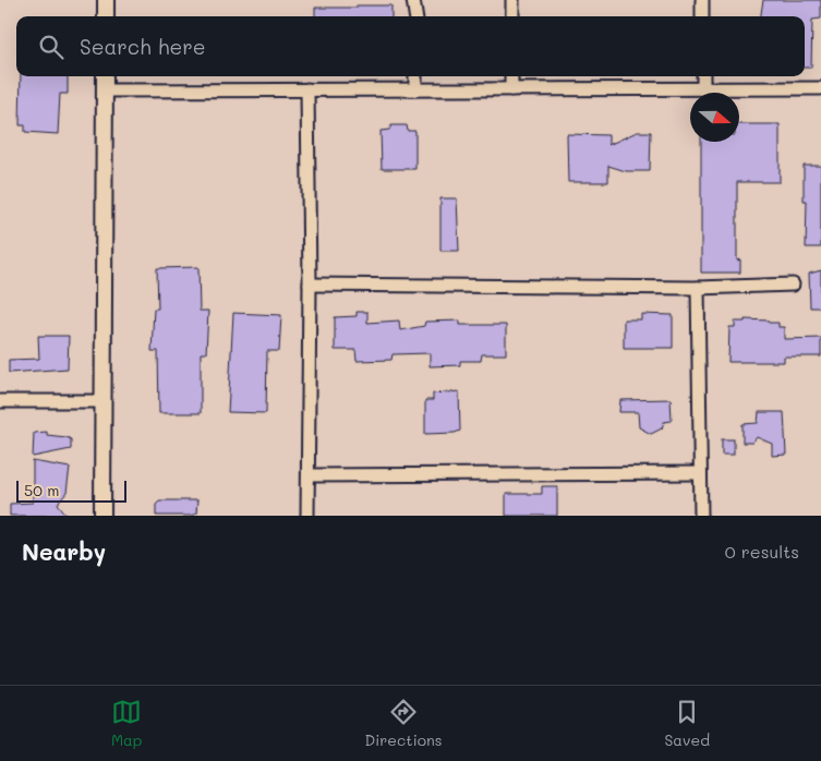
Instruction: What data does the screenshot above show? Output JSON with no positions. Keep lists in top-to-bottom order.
{
  "scale_bar": "50 m",
  "north": "right",
  "page": {
    "search": "Search here",
    "scale": "50 m",
    "heading": ["Nearby", "0 results"],
    "nav": ["Map", "Directions", "Saved"]
  }
}
